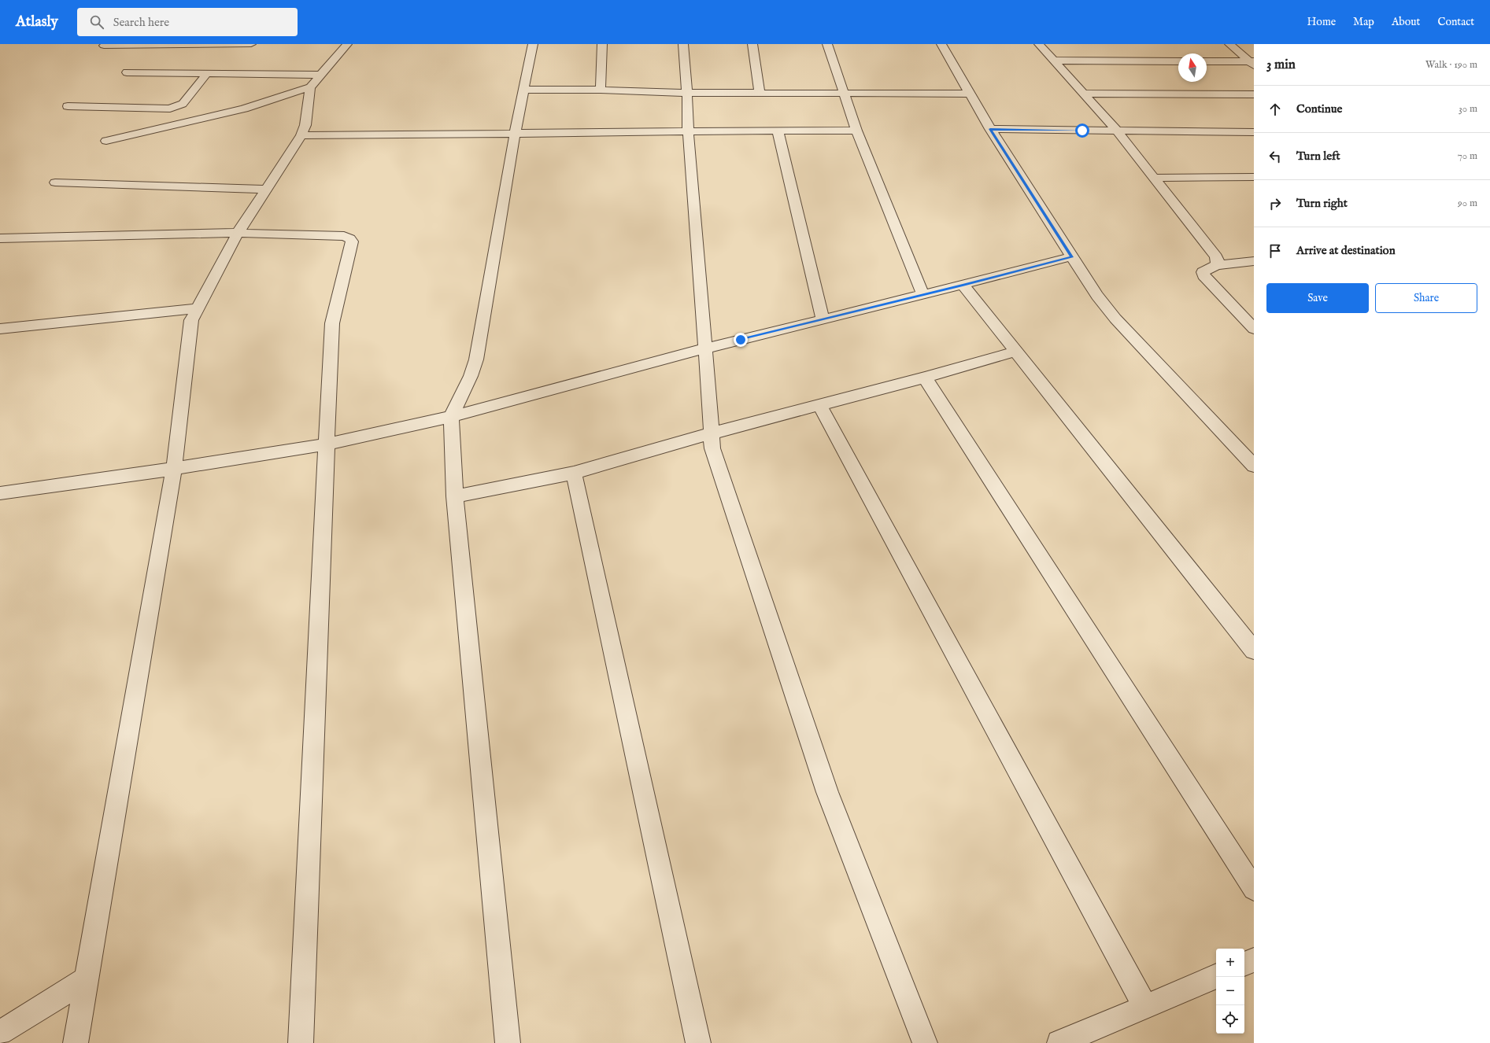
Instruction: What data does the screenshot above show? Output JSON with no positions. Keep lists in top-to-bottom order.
{
  "north": "top",
  "page": {
    "header": "Atlasly",
    "search": "Search here",
    "nav": [
      "Home",
      "Map",
      "About",
      "Contact"
    ],
    "heading": ["3 min", "Walk · 190 m"],
    "list": [
      ["Continue", "30 m"],
      ["Turn left", "70 m"],
      ["Turn right", "90 m"],
      "Arrive at destination"
    ],
    "buttons": ["Save", "Share"],
    "map_buttons": ["+", "−"]
  }
}
